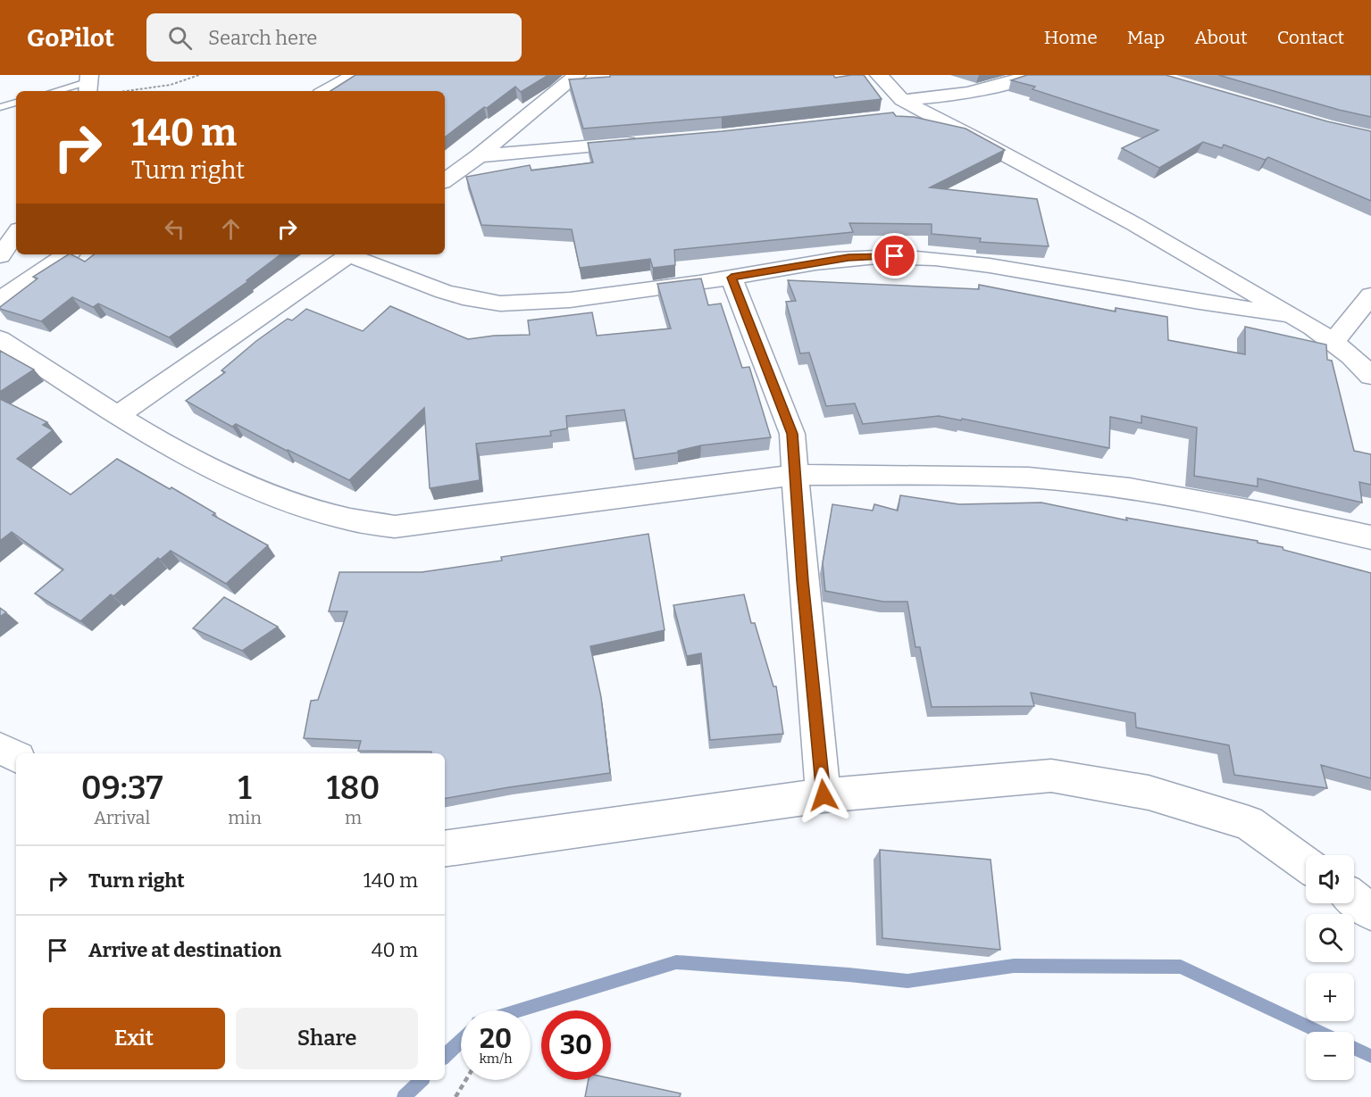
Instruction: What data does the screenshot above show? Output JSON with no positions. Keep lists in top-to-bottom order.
{
  "page": {
    "header": "GoPilot",
    "search": "Search here",
    "nav": [
      "Home",
      "Map",
      "About",
      "Contact"
    ],
    "turn": ["140 m", "Turn right"],
    "eta": [
      "09:37",
      "Arrival",
      "1",
      "min",
      "180",
      "m"
    ],
    "list": [
      {
        "name": "Turn right",
        "value": "140 m"
      },
      {
        "name": "Arrive at destination",
        "value": "40 m"
      }
    ],
    "map_buttons": ["+", "−"],
    "buttons": ["Exit", "Share"],
    "speed": "20 km/h",
    "limit": "30"
  }
}
